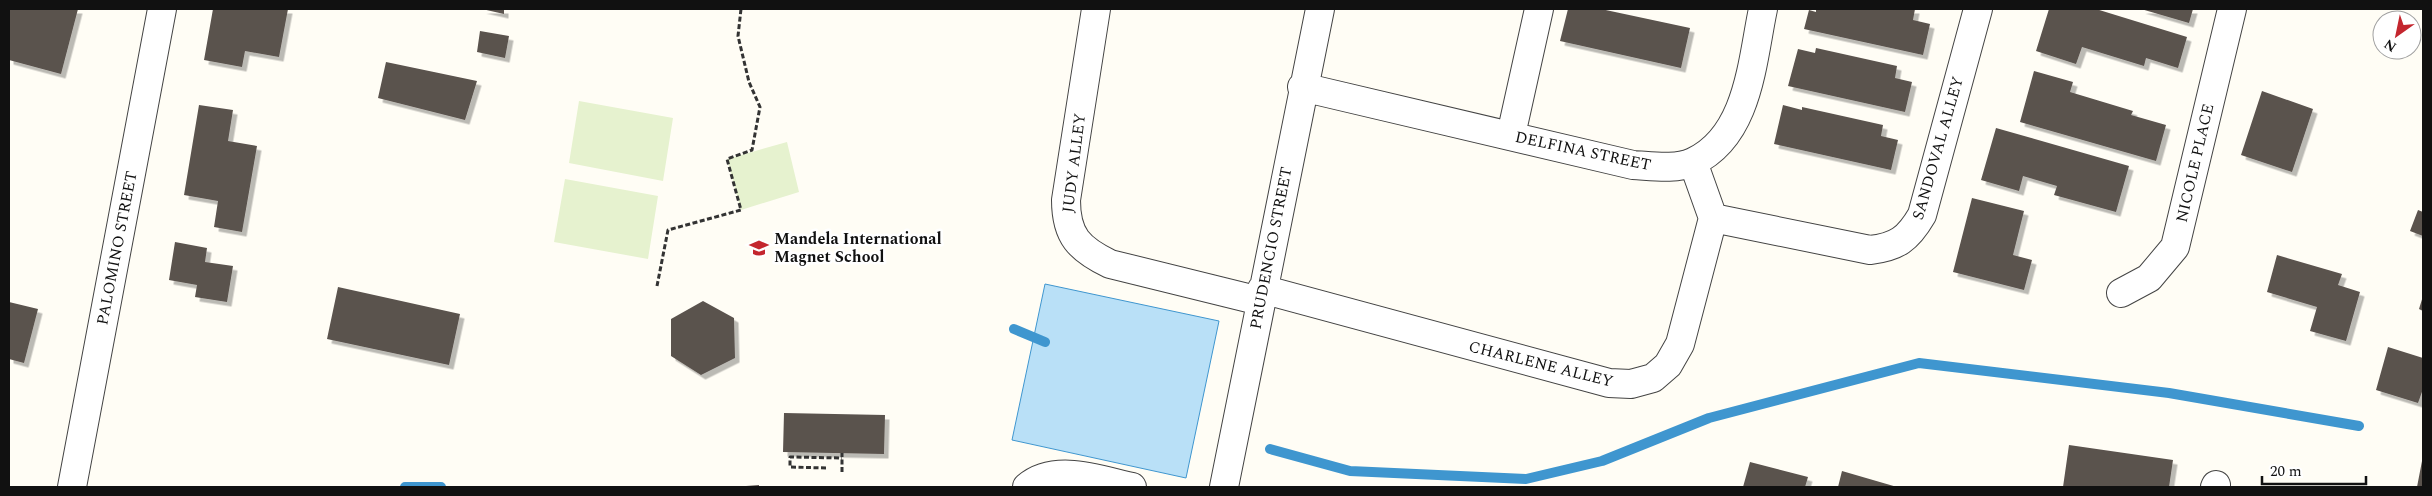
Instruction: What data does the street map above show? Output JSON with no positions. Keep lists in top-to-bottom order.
{
  "streets": {
    "street": [
      "SANDOVAL ALLEY",
      "DELFINA STREET",
      "JUDY ALLEY",
      "NICOLE PLACE",
      "PALOMINO STREET",
      "PRUDENCIO STREET",
      "CHARLENE ALLEY"
    ]
  },
  "crossings": [
    ["SANDOVAL ALLEY", "CHARLENE ALLEY"],
    ["DELFINA STREET", "PRUDENCIO STREET"],
    ["JUDY ALLEY", "PRUDENCIO STREET"],
    ["JUDY ALLEY", "CHARLENE ALLEY"],
    ["PRUDENCIO STREET", "CHARLENE ALLEY"]
  ],
  "places": {
    "school or university": ["Mandela International Magnet School"]
  },
  "scale_bar": "20 m",
  "north": "bottom left"
}
